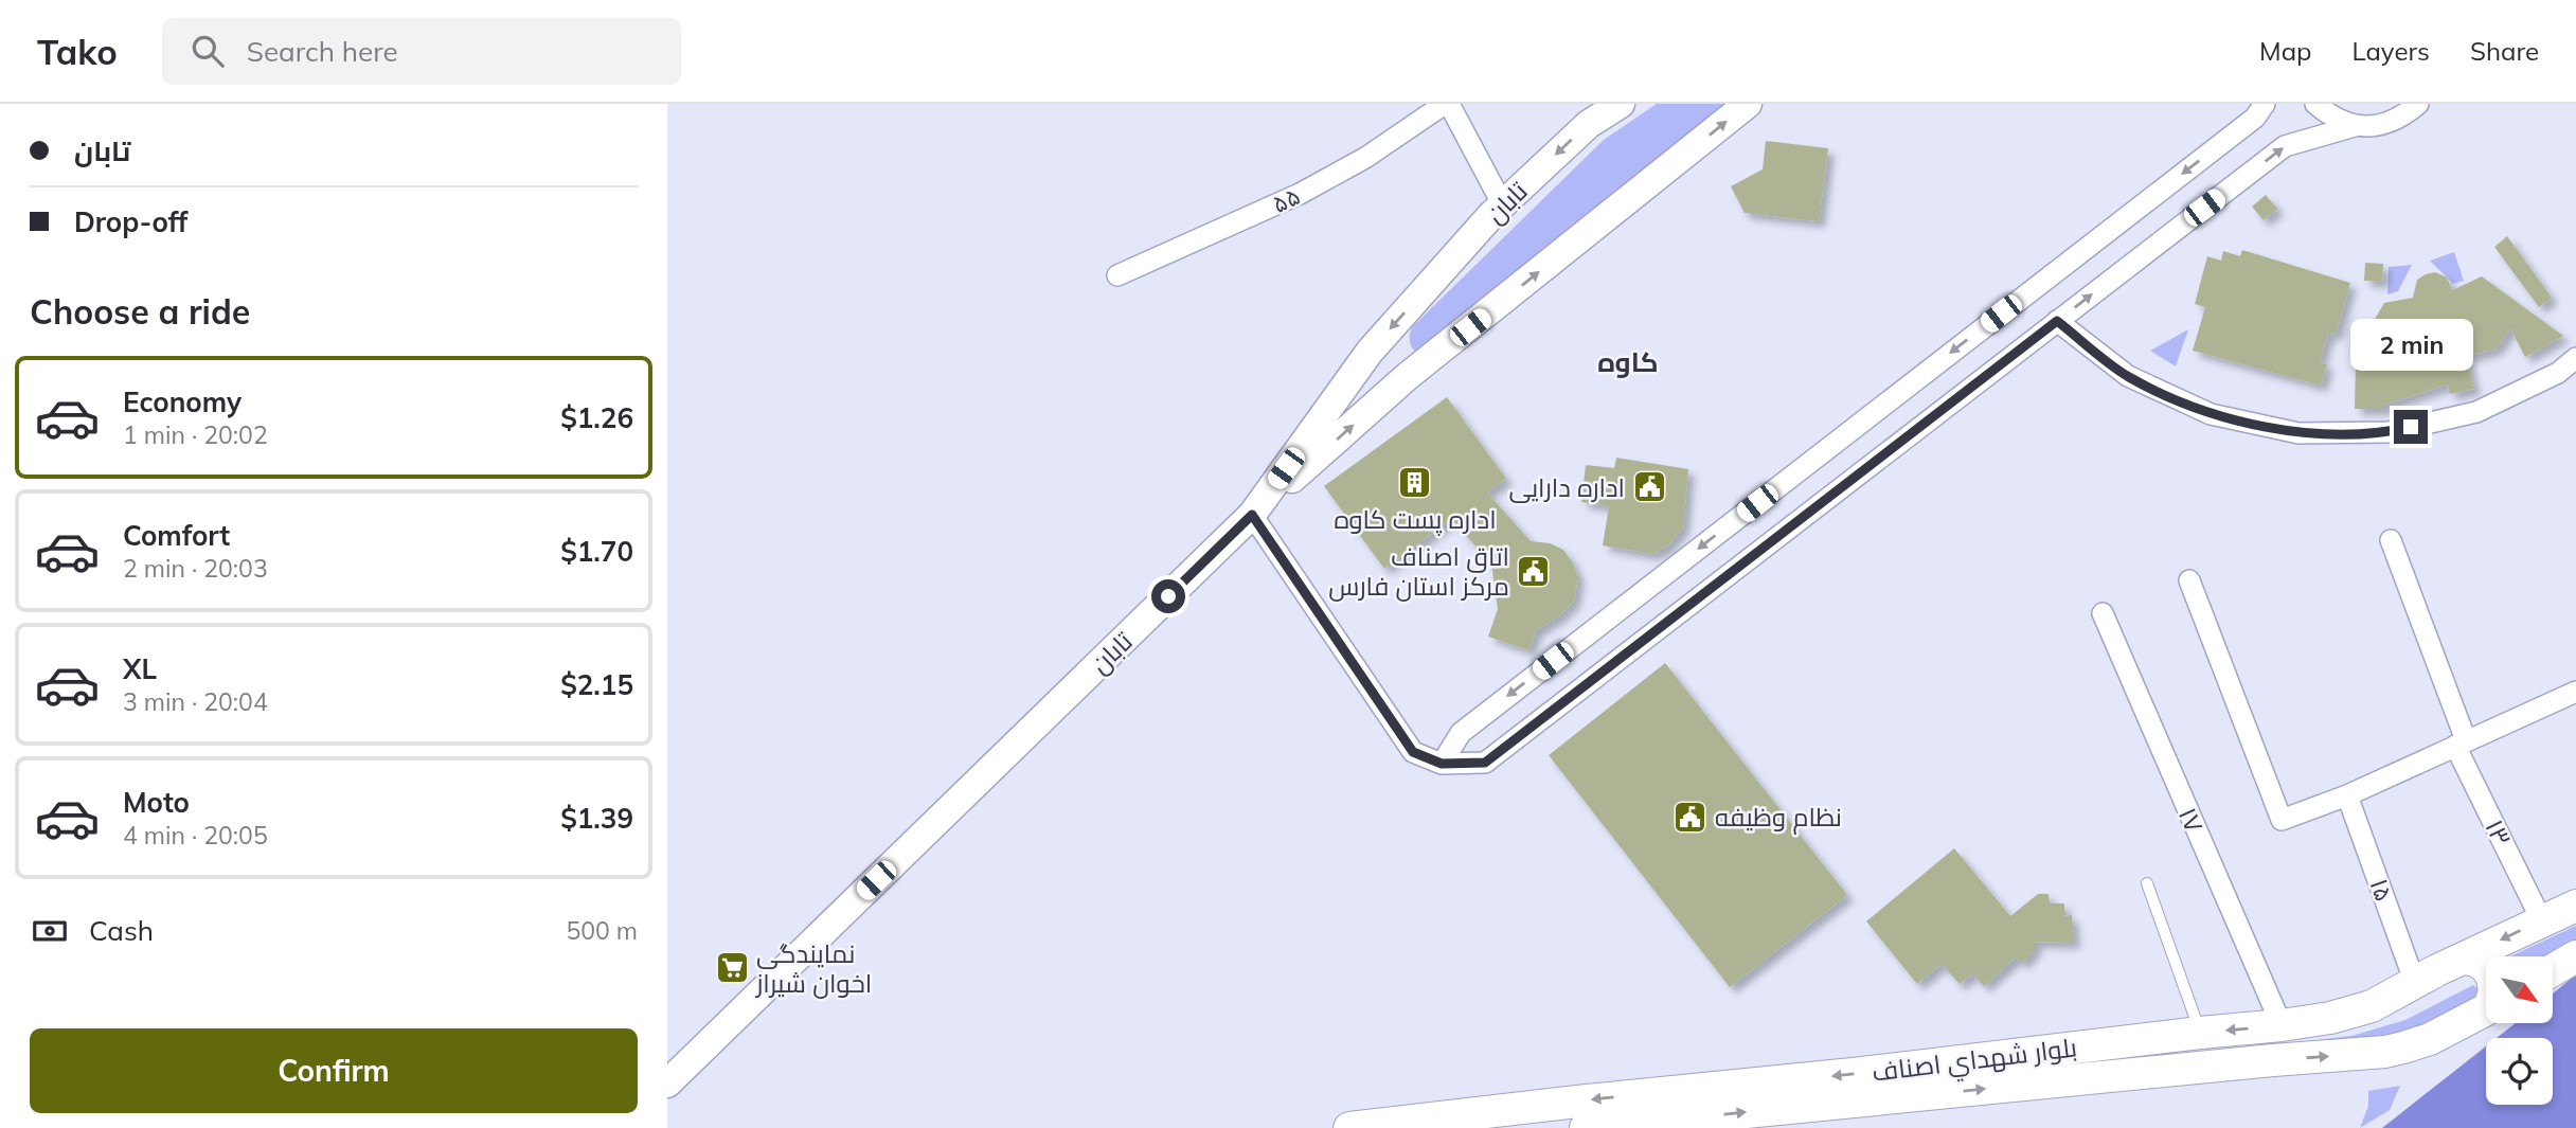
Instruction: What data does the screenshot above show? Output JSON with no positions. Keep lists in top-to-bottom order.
{
  "streets": {
    "main road": ["بلوار شهداي اصناف"],
    "street": [
      "۵۵",
      "تابان",
      "۱۷",
      "۱۳",
      "۱۵"
    ]
  },
  "crossings": [
    ["۱۷", "بلوار شهداي اصناف"],
    ["۱۳", "بلوار شهداي اصناف"],
    ["۱۵", "بلوار شهداي اصناف"]
  ],
  "districts": ["کاوه"],
  "places": {
    "building": ["اداره پست کاوه"],
    "public building": ["اداره دارایی", "اتاق اصناف مرکز استان فارس", "نظام وظیفه"],
    "supermarket": ["نمایندگی اخوان شیراز"]
  },
  "north": "bottom right",
  "page": {
    "header": "Tako",
    "search": "Search here",
    "nav": ["Map", "Layers", "Share"],
    "banner": ["تابان", "Drop-off"],
    "heading": "Choose a ride",
    "bubble": "2 min",
    "list": [
      {
        "name": "Economy",
        "note": "1 min · 20:02",
        "value": "$1.26"
      },
      {
        "name": "Comfort",
        "note": "2 min · 20:03",
        "value": "$1.70"
      },
      {
        "name": "XL",
        "note": "3 min · 20:04",
        "value": "$2.15"
      },
      {
        "name": "Moto",
        "note": "4 min · 20:05",
        "value": "$1.39"
      }
    ],
    "pay": ["Cash", "500 m"],
    "buttons": "Confirm"
  }
}
